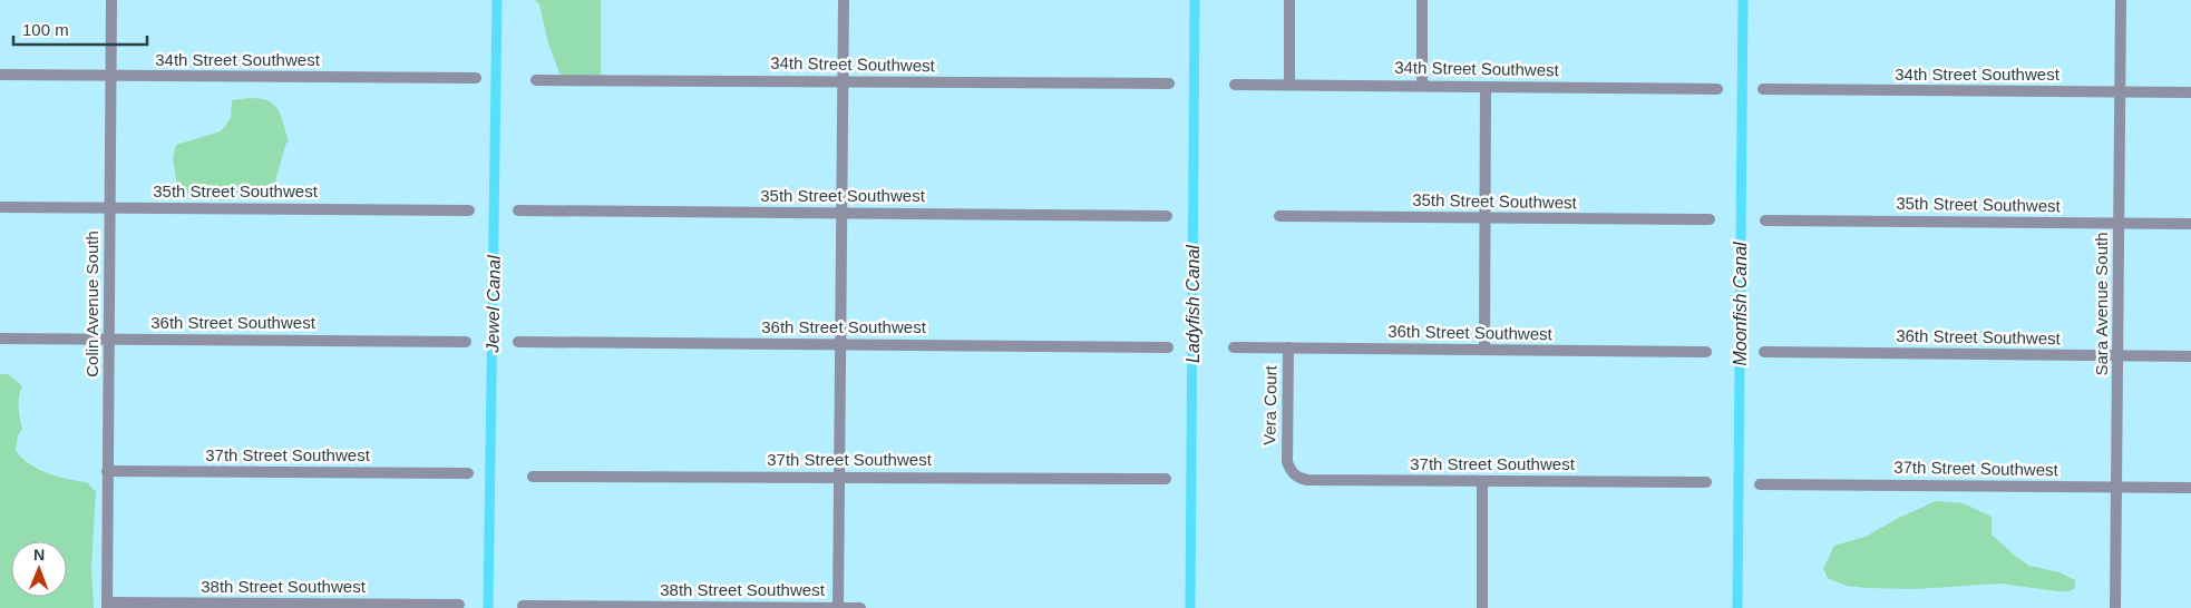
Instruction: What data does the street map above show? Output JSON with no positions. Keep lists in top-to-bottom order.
{
  "streets": {
    "street": [
      "34th Street Southwest",
      "35th Street Southwest",
      "Colin Avenue South",
      "Sara Avenue South",
      "36th Street Southwest",
      "Vera Court",
      "37th Street Southwest",
      "38th Street Southwest"
    ]
  },
  "crossings": [
    ["34th Street Southwest", "Colin Avenue South"],
    ["34th Street Southwest", "Sara Avenue South"],
    ["35th Street Southwest", "Colin Avenue South"],
    ["35th Street Southwest", "Sara Avenue South"],
    ["Colin Avenue South", "36th Street Southwest"],
    ["Colin Avenue South", "37th Street Southwest"],
    ["Colin Avenue South", "38th Street Southwest"],
    ["Sara Avenue South", "36th Street Southwest"],
    ["Sara Avenue South", "37th Street Southwest"],
    ["36th Street Southwest", "Vera Court"],
    ["Vera Court", "37th Street Southwest"]
  ],
  "water": ["Jewel Canal", "Ladyfish Canal", "Moonfish Canal"],
  "scale_bar": "100 m",
  "north": "top"
}
